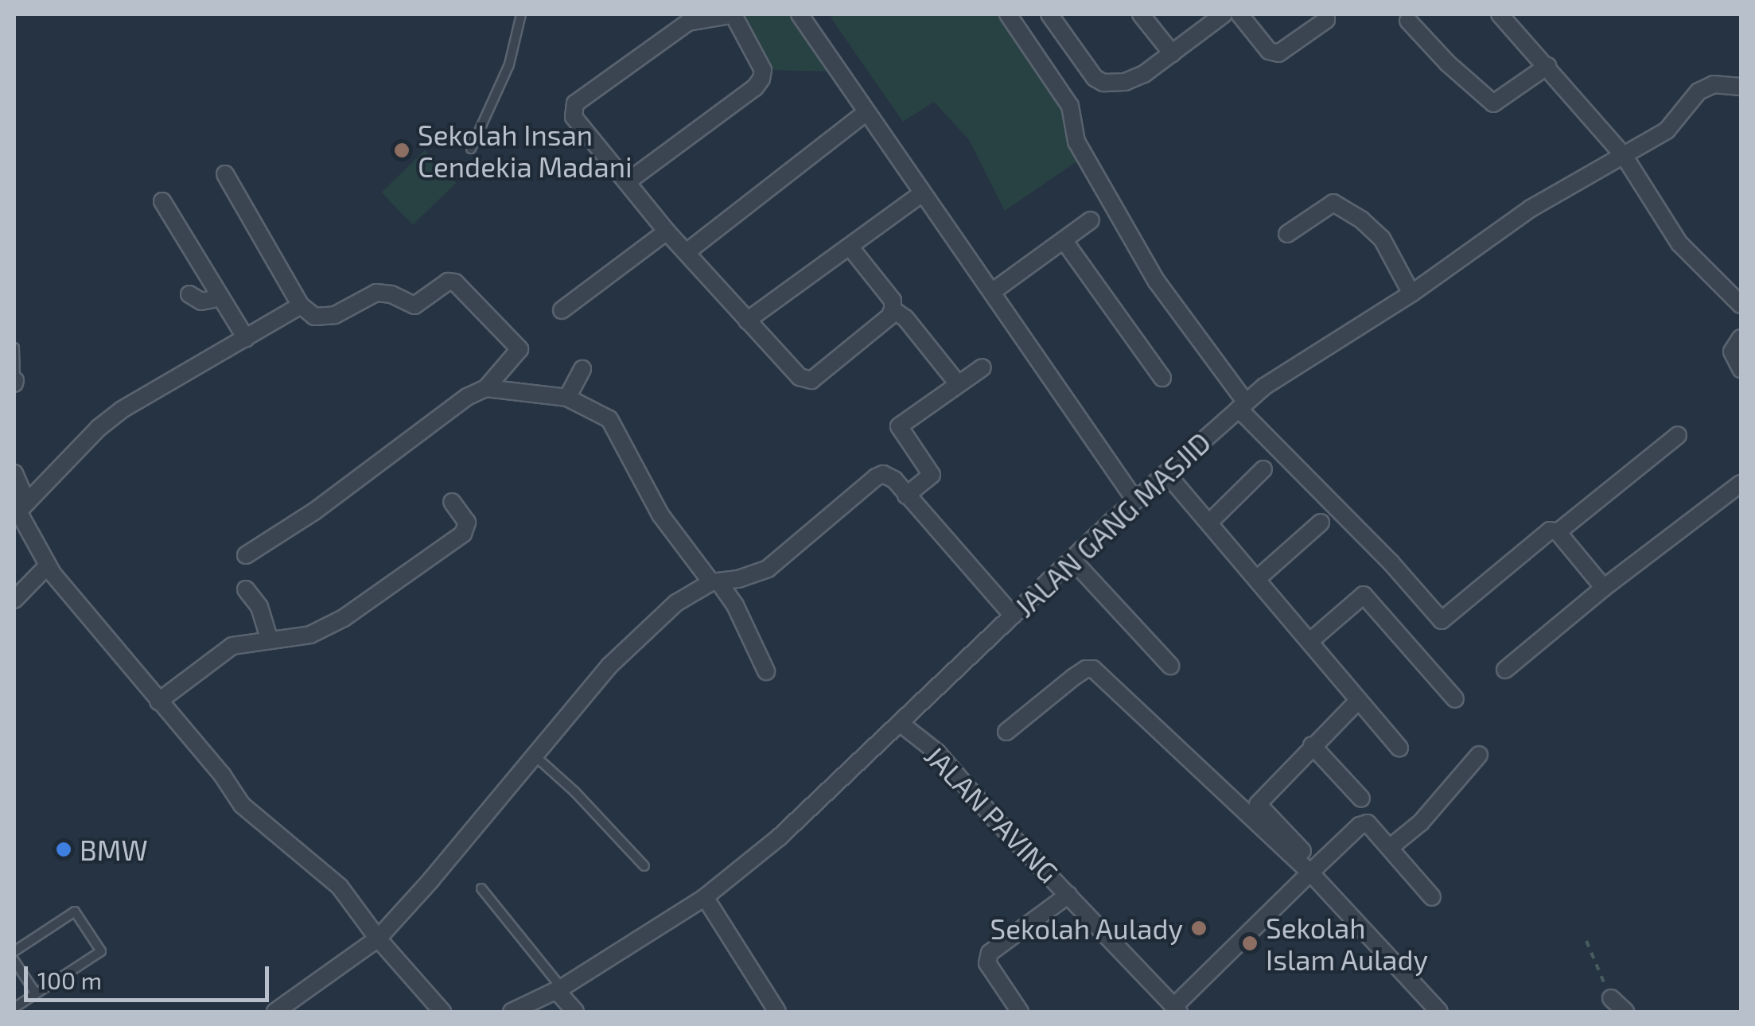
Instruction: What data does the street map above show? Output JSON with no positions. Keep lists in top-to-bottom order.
{
  "streets": {
    "street": ["JALAN GANG MASJID", "JALAN PAVING"]
  },
  "crossings": [
    ["JALAN GANG MASJID", "JALAN PAVING"]
  ],
  "places": [
    "Sekolah Insan Cendekia Madani",
    "BMW",
    "Sekolah Aulady",
    "Sekolah Islam Aulady"
  ],
  "scale_bar": "100 m"
}
